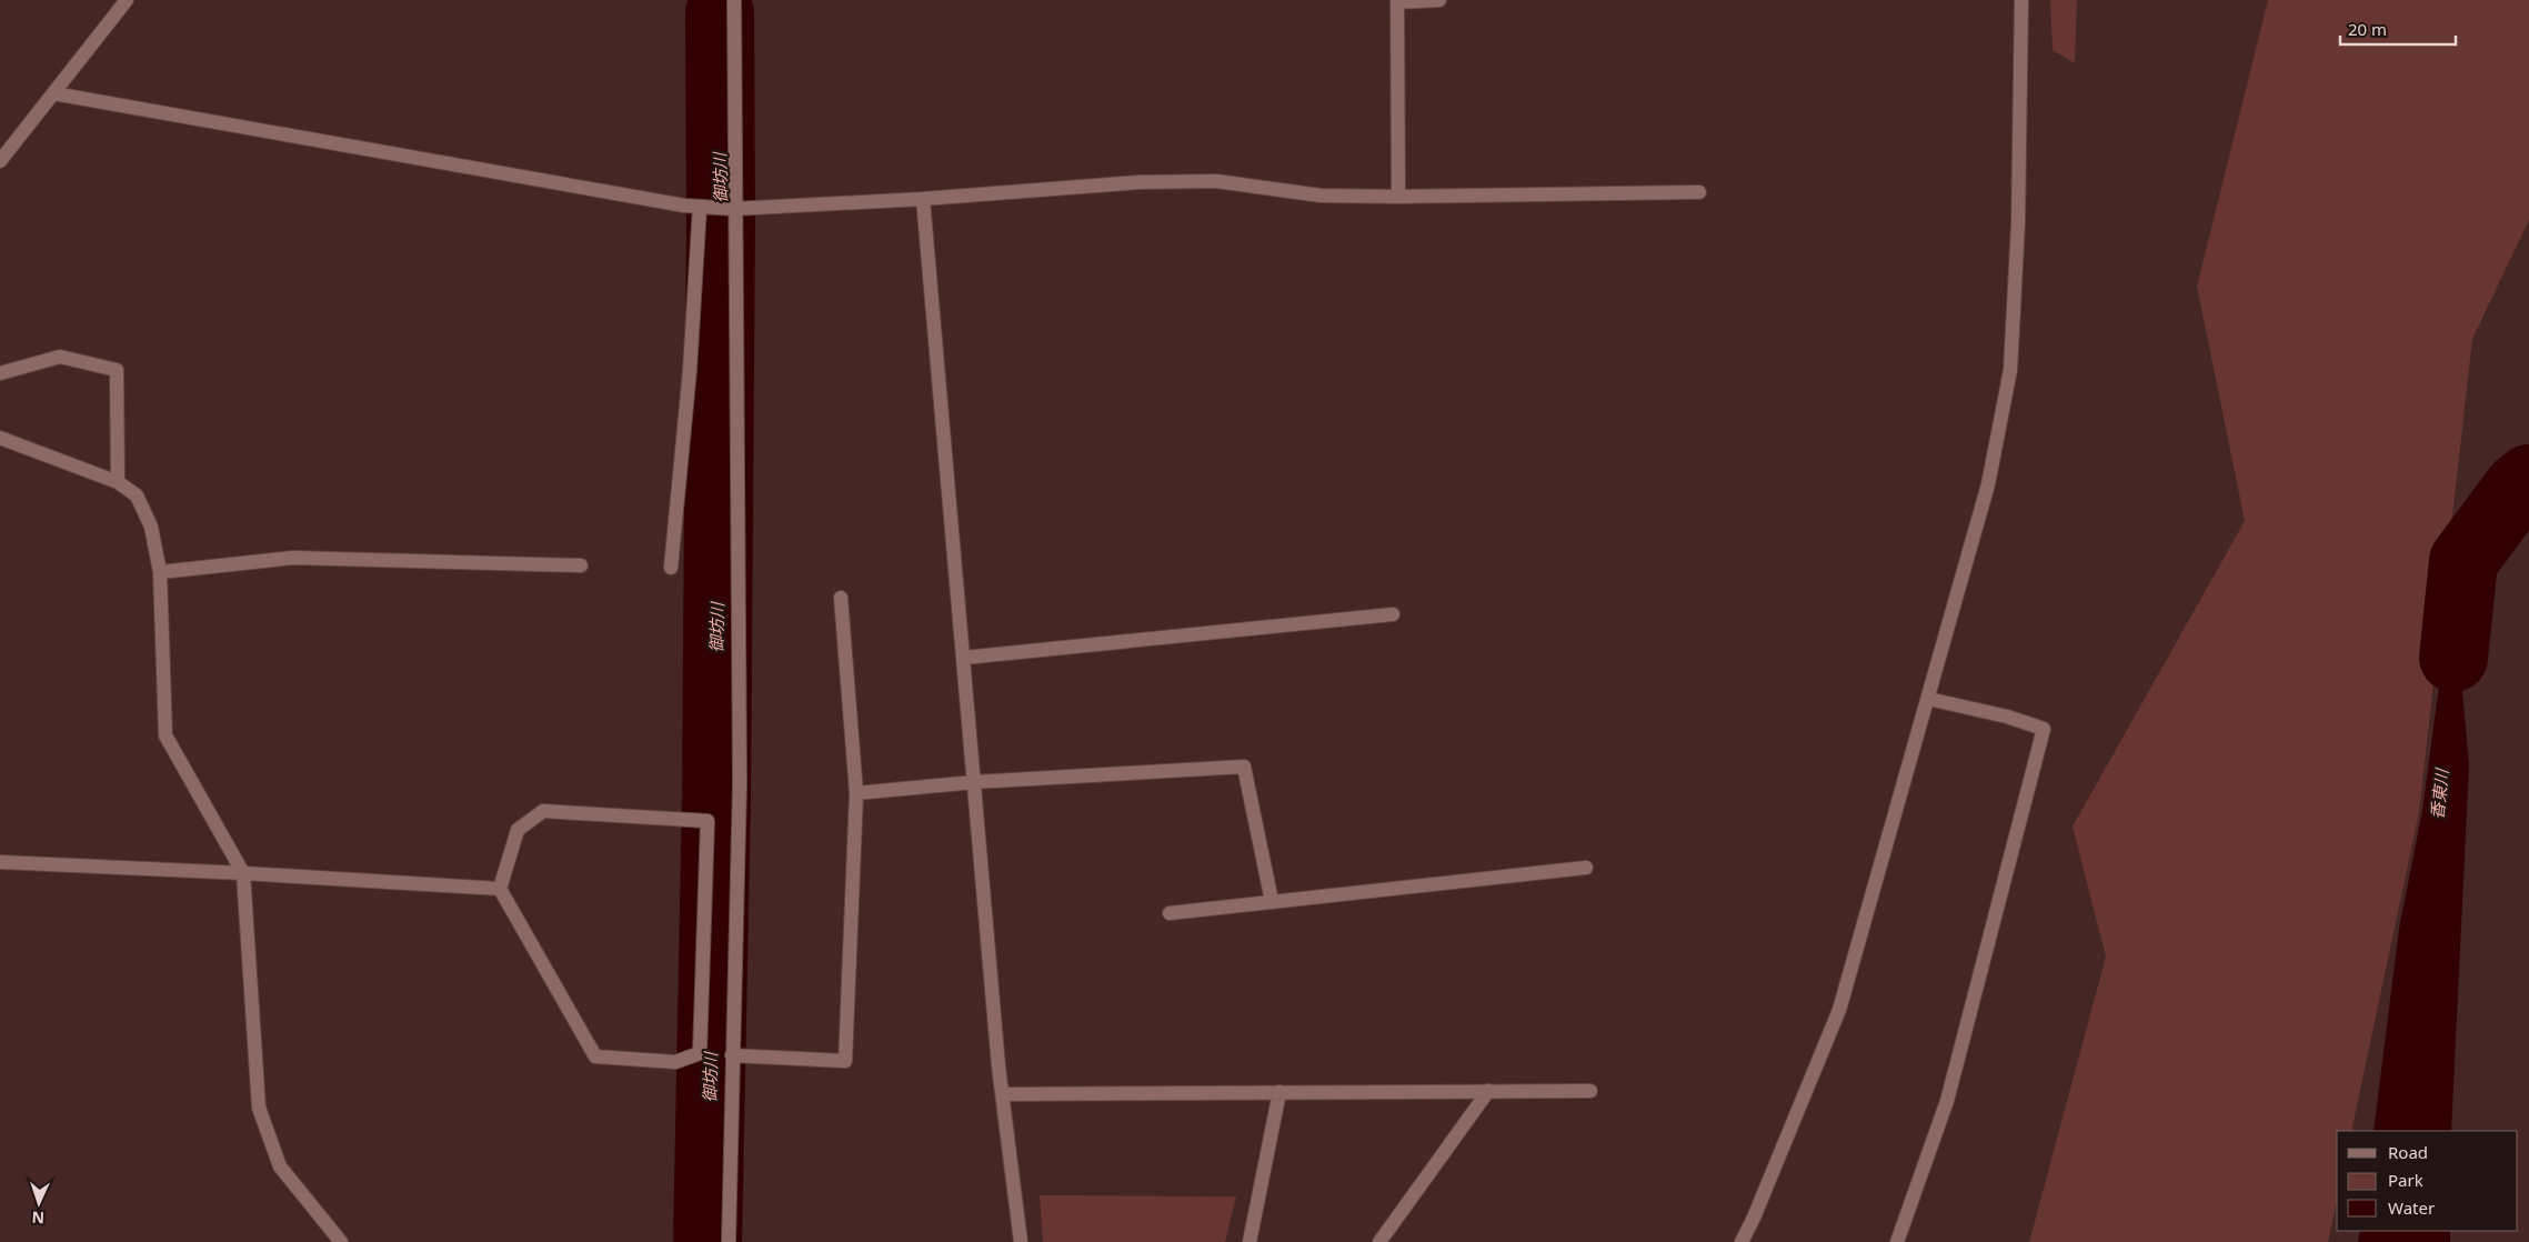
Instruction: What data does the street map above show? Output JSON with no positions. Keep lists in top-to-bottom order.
{
  "water": ["御坊川", "香東川"],
  "legend": ["Road", "Park", "Water"],
  "scale_bar": "20 m",
  "north": "bottom"
}
